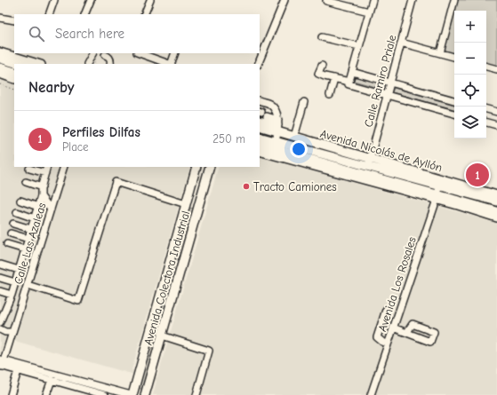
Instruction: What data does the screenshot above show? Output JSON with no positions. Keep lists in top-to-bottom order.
{
  "streets": {
    "main road": ["Avenida Nicolás de Ayllón", "Avenida Colectora Industrial"],
    "street": ["Calle Ramiro Priale", "Calle Las Azaleas", "Avenida Los Rosales"]
  },
  "crossings": [
    ["Calle Ramiro Priale", "Avenida Nicolás de Ayllón"],
    ["Avenida Nicolás de Ayllón", "Avenida Los Rosales"]
  ],
  "places": ["Tracto Camiones"],
  "page": {
    "map_buttons": ["+", "−"],
    "search": "Search here",
    "heading": "Nearby",
    "list": [
      {
        "mark": "1",
        "name": "Perfiles Dilfas",
        "note": "Place",
        "value": "250 m"
      }
    ],
    "pins": "1"
  }
}
